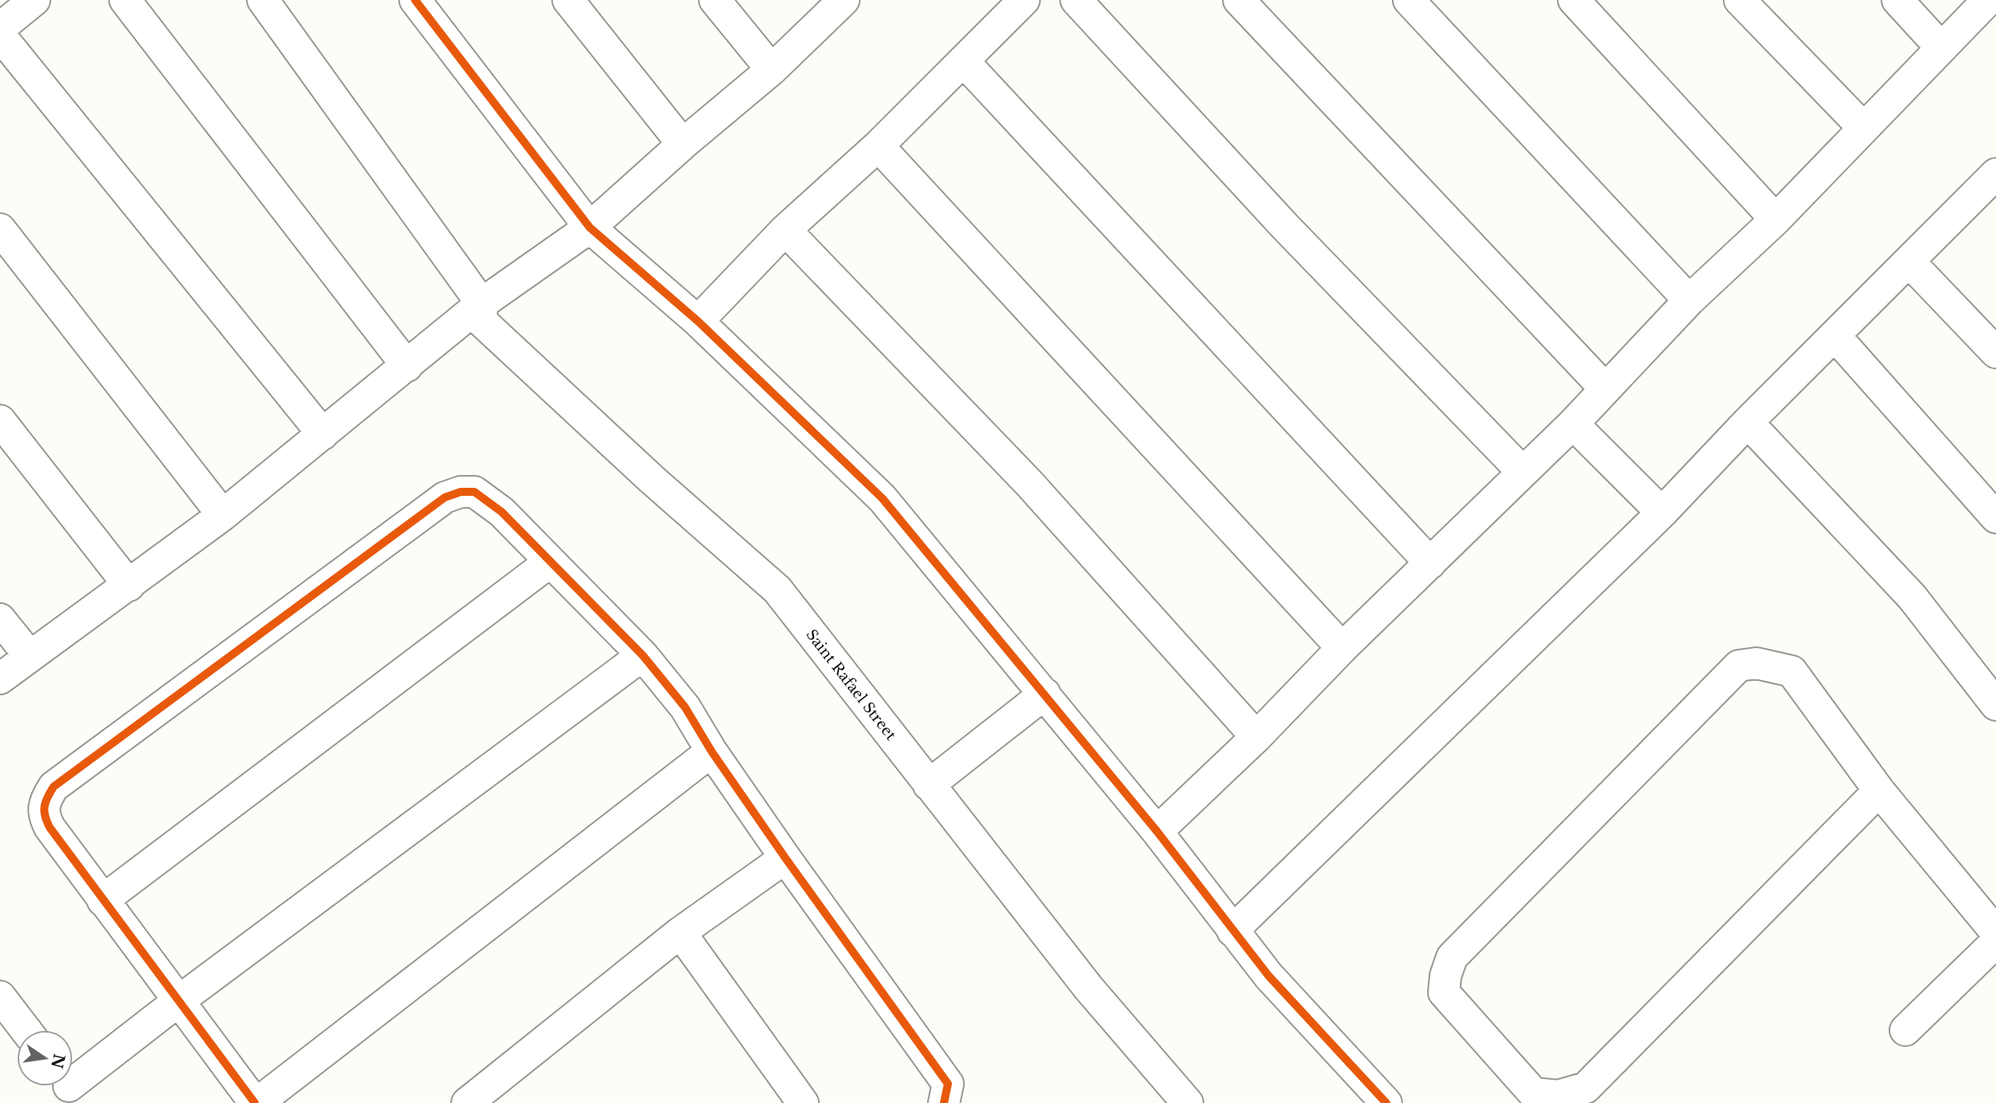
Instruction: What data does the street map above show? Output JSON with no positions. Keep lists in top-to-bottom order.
{
  "streets": {
    "street": ["Saint Rafael Street"]
  },
  "north": "right"
}
